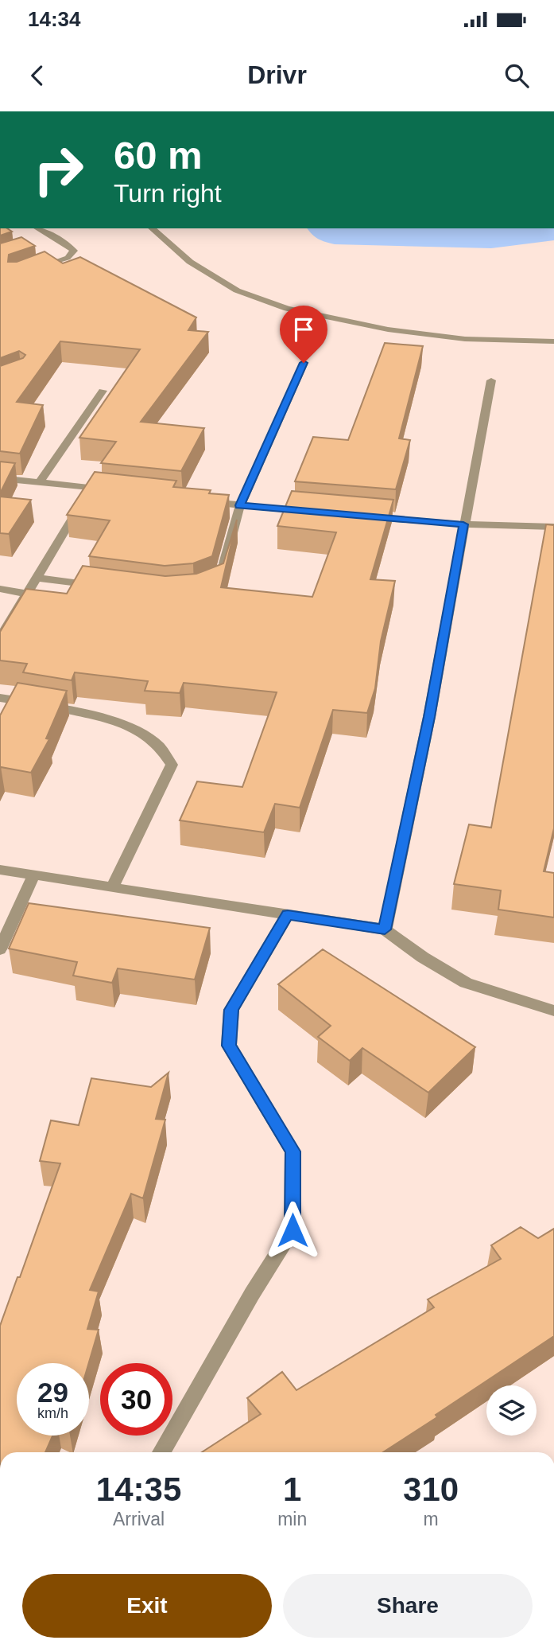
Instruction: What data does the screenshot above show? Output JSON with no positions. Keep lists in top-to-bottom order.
{
  "page": {
    "status": "14:34",
    "header": "Drivr",
    "turn": ["60 m", "Turn right"],
    "speed": "29 km/h",
    "limit": "30",
    "eta": [
      "14:35",
      "Arrival",
      "1",
      "min",
      "310",
      "m"
    ],
    "buttons": ["Exit", "Share"]
  }
}
